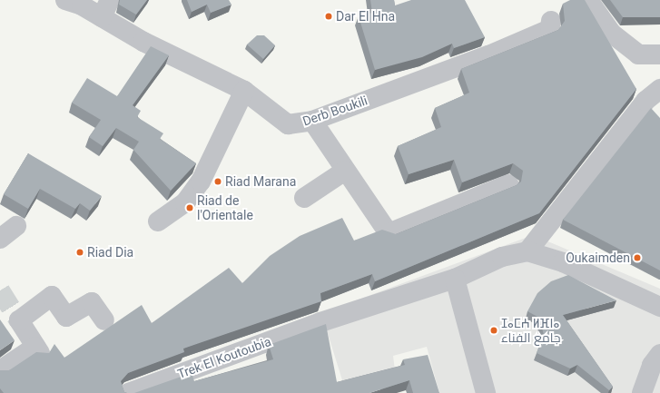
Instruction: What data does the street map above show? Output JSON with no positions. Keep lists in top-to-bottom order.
{
  "streets": {
    "street": ["Derb Boukili", "Trek El Koutoubia"]
  },
  "places": [
    "Dar El Hna",
    "Riad Marana",
    "Riad de l'Orientale",
    "Riad Dia",
    "Oukaimden",
    "ⵊⴰⵎⵄ ⵍⴼⵏⴰ جامع الفناء"
  ]
}
